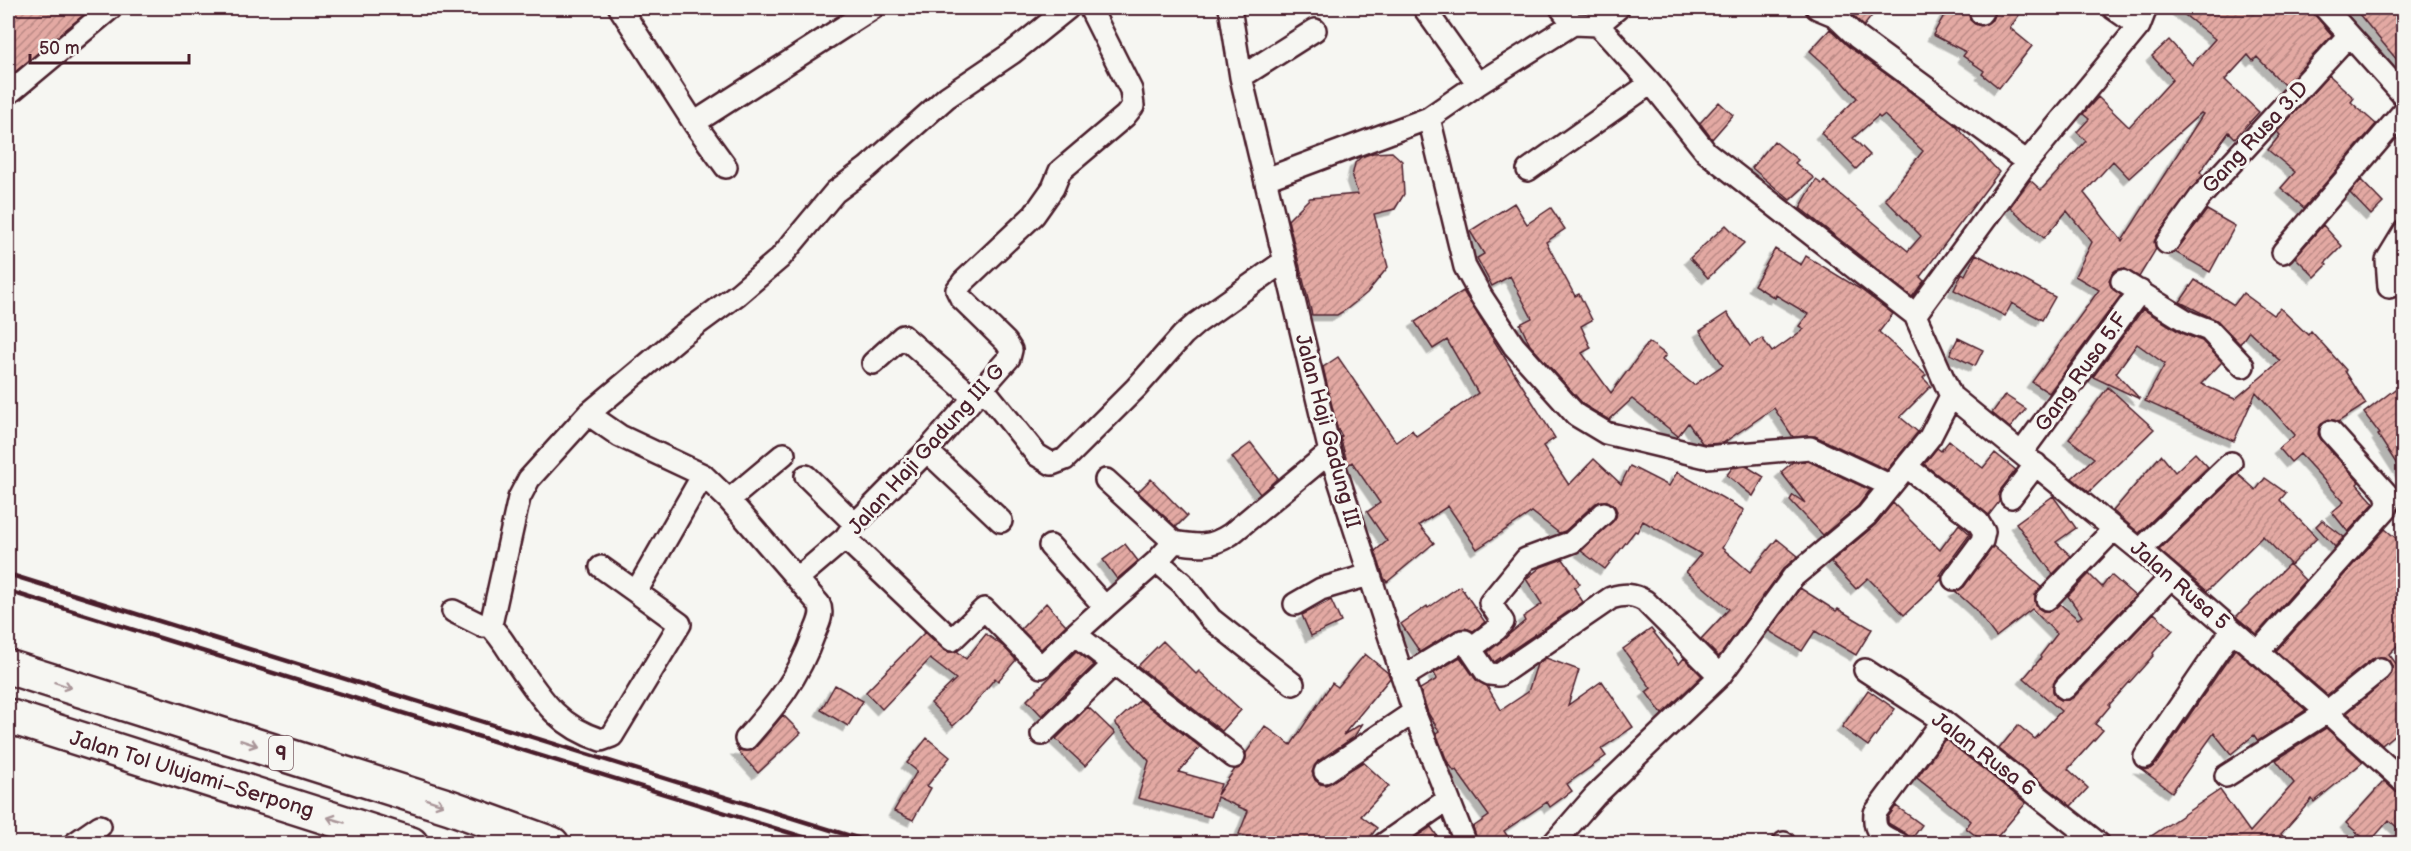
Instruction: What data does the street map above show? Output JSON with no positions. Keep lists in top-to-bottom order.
{
  "streets": {
    "highway": ["9", "Jalan Tol Ulujami–Serpong"],
    "street": [
      "Gang Rusa 3.D",
      "Gang Rusa 5.F",
      "Jalan Haji Gadung III",
      "Jalan Haji Gadung III G",
      "Jalan Rusa 5",
      "Jalan Rusa 6"
    ]
  },
  "crossings": [
    ["Gang Rusa 5.F", "Jalan Rusa 5"]
  ],
  "scale_bar": "50 m"
}
